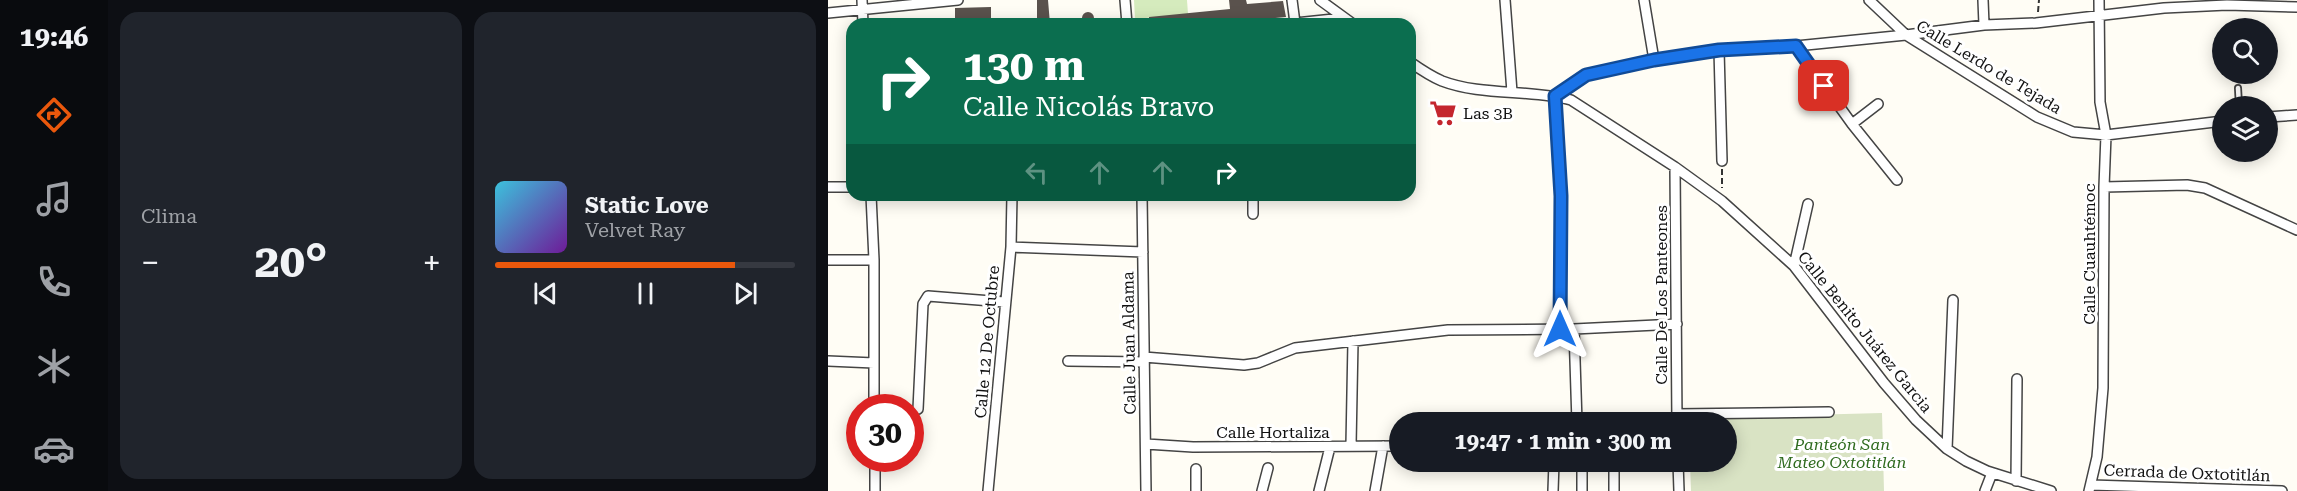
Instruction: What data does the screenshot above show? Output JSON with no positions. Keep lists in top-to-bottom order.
{
  "streets": {
    "street": [
      "Calle Lerdo de Tejada",
      "Calle Cuauhtémoc",
      "Calle De Los Panteones",
      "Calle Benito Juárez Garcia",
      "Calle 12 De Octubre",
      "Calle Juan Aldama",
      "Calle Hortaliza",
      "Cerrada de Oxtotitlán"
    ]
  },
  "crossings": [
    ["Calle Lerdo de Tejada", "Calle Cuauhtémoc"],
    ["Calle Cuauhtémoc", "Cerrada de Oxtotitlán"],
    ["Calle De Los Panteones", "Calle Benito Juárez Garcia"],
    ["Calle Juan Aldama", "Calle Hortaliza"]
  ],
  "parks": ["Panteón San Mateo Oxtotitlán"],
  "places": {
    "supermarket": ["Las 3B"]
  },
  "page": {
    "tabs": "19:46",
    "tile": "Clima",
    "turn": ["130 m", "Calle Nicolás Bravo"],
    "song": ["Static Love", "Velvet Ray"],
    "heat": ["−", "20°", "+"],
    "limit": "30",
    "trip": "19:47 · 1 min · 300 m"
  }
}
